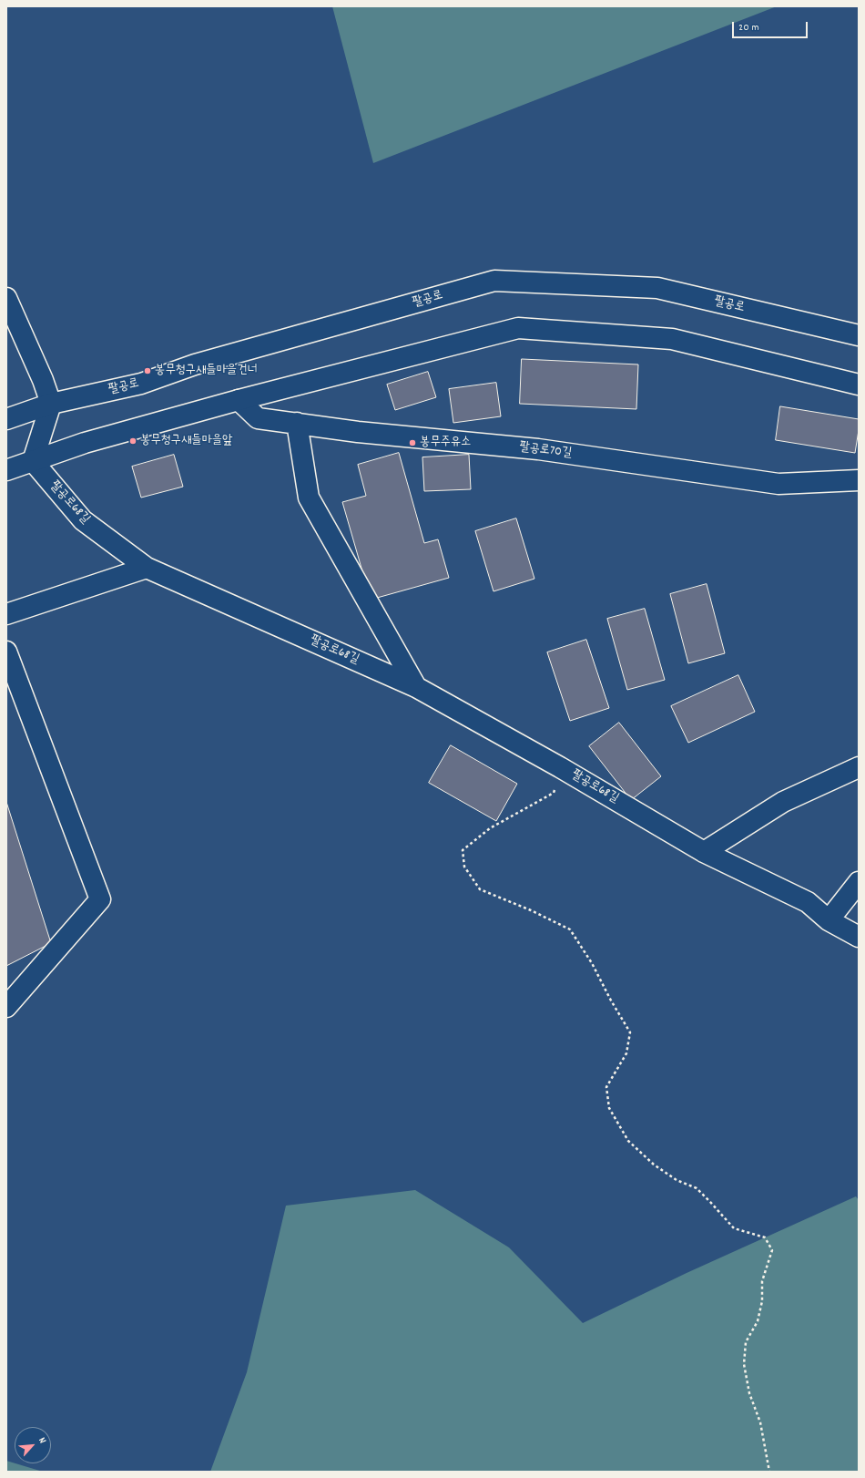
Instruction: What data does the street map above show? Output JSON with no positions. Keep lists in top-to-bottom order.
{
  "streets": {
    "street": ["팔공로", "팔공로70길", "팔공로68길"]
  },
  "places": ["봉무청구새들마을건너", "봉무청구새들마을앞", "봉무주유소"],
  "scale_bar": "20 m",
  "north": "top right"
}
